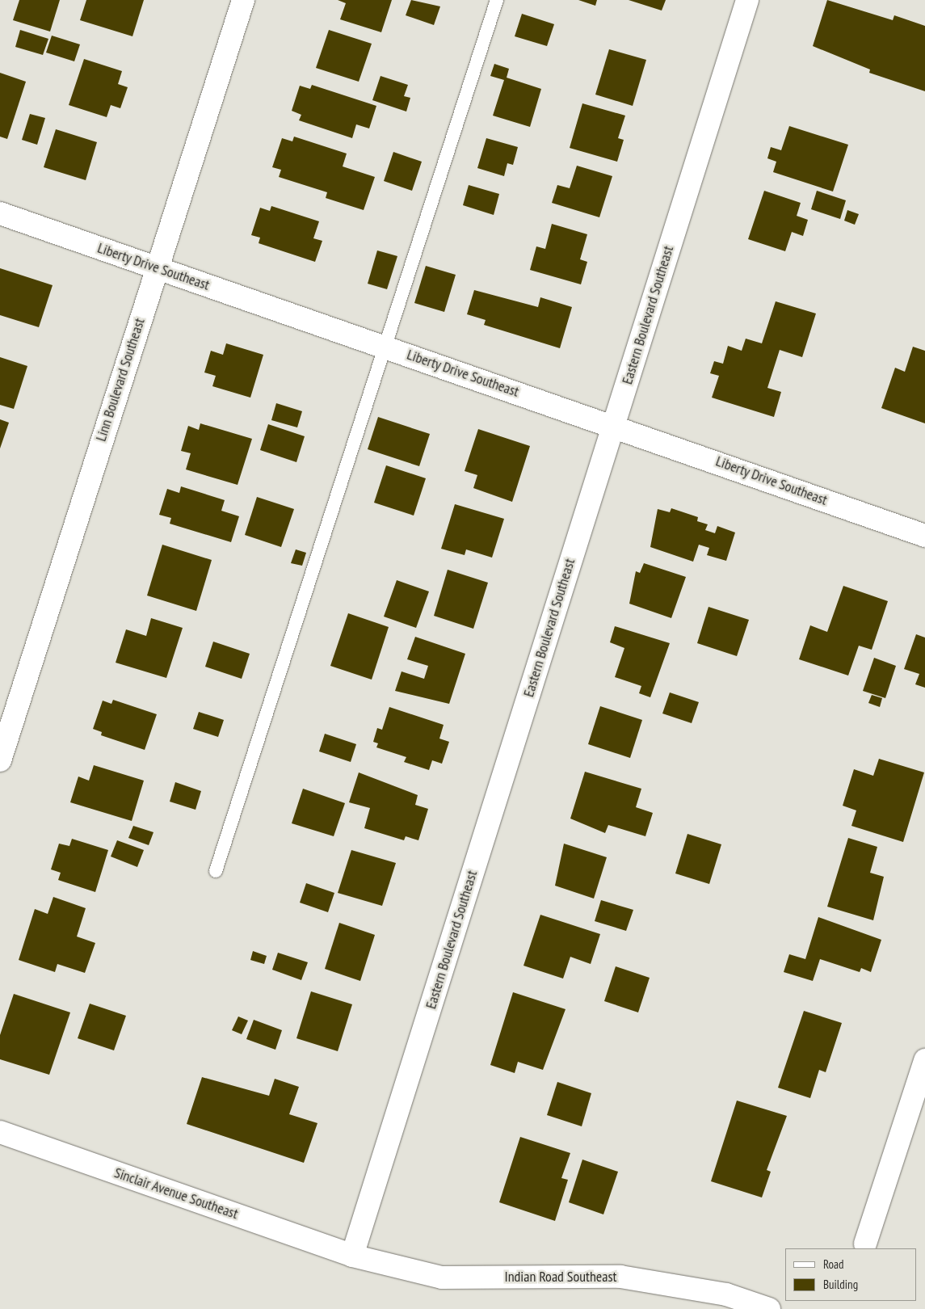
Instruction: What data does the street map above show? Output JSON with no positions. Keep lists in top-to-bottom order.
{
  "streets": {
    "street": [
      "Liberty Drive Southeast",
      "Eastern Boulevard Southeast",
      "Linn Boulevard Southeast",
      "Sinclair Avenue Southeast",
      "Indian Road Southeast"
    ]
  },
  "crossings": [
    ["Liberty Drive Southeast", "Eastern Boulevard Southeast"],
    ["Liberty Drive Southeast", "Linn Boulevard Southeast"],
    ["Eastern Boulevard Southeast", "Sinclair Avenue Southeast"],
    ["Eastern Boulevard Southeast", "Indian Road Southeast"],
    ["Sinclair Avenue Southeast", "Indian Road Southeast"]
  ],
  "legend": ["Road", "Building"]
}
